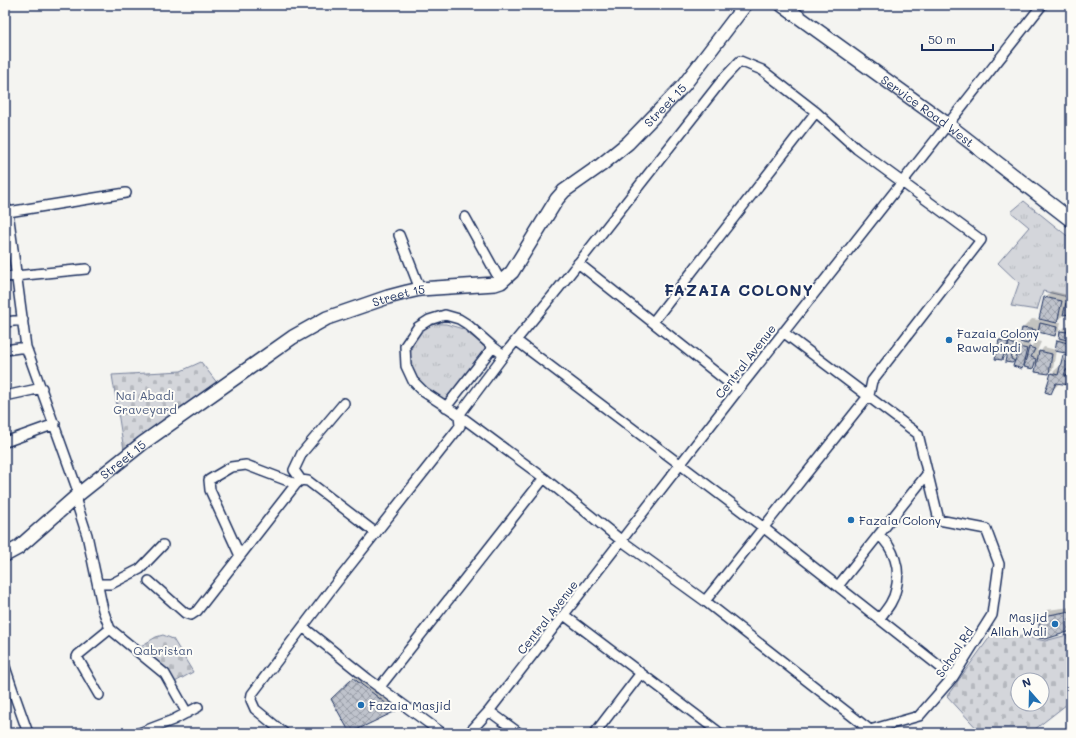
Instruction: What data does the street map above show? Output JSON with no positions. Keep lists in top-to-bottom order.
{
  "streets": {
    "street": [
      "Street 15",
      "Service Road West",
      "Central Avenue",
      "School Rd"
    ]
  },
  "crossings": [
    ["Service Road West", "Central Avenue"]
  ],
  "districts": ["FAZAIA COLONY"],
  "parks": ["Nai Abadi Graveyard", "Qabristan"],
  "places": [
    "Fazaia Colony Rawalpindi",
    "Fazaia Colony",
    "Masjid Allah Wali",
    "Fazaia Masjid"
  ],
  "scale_bar": "50 m",
  "north": "top"
}
